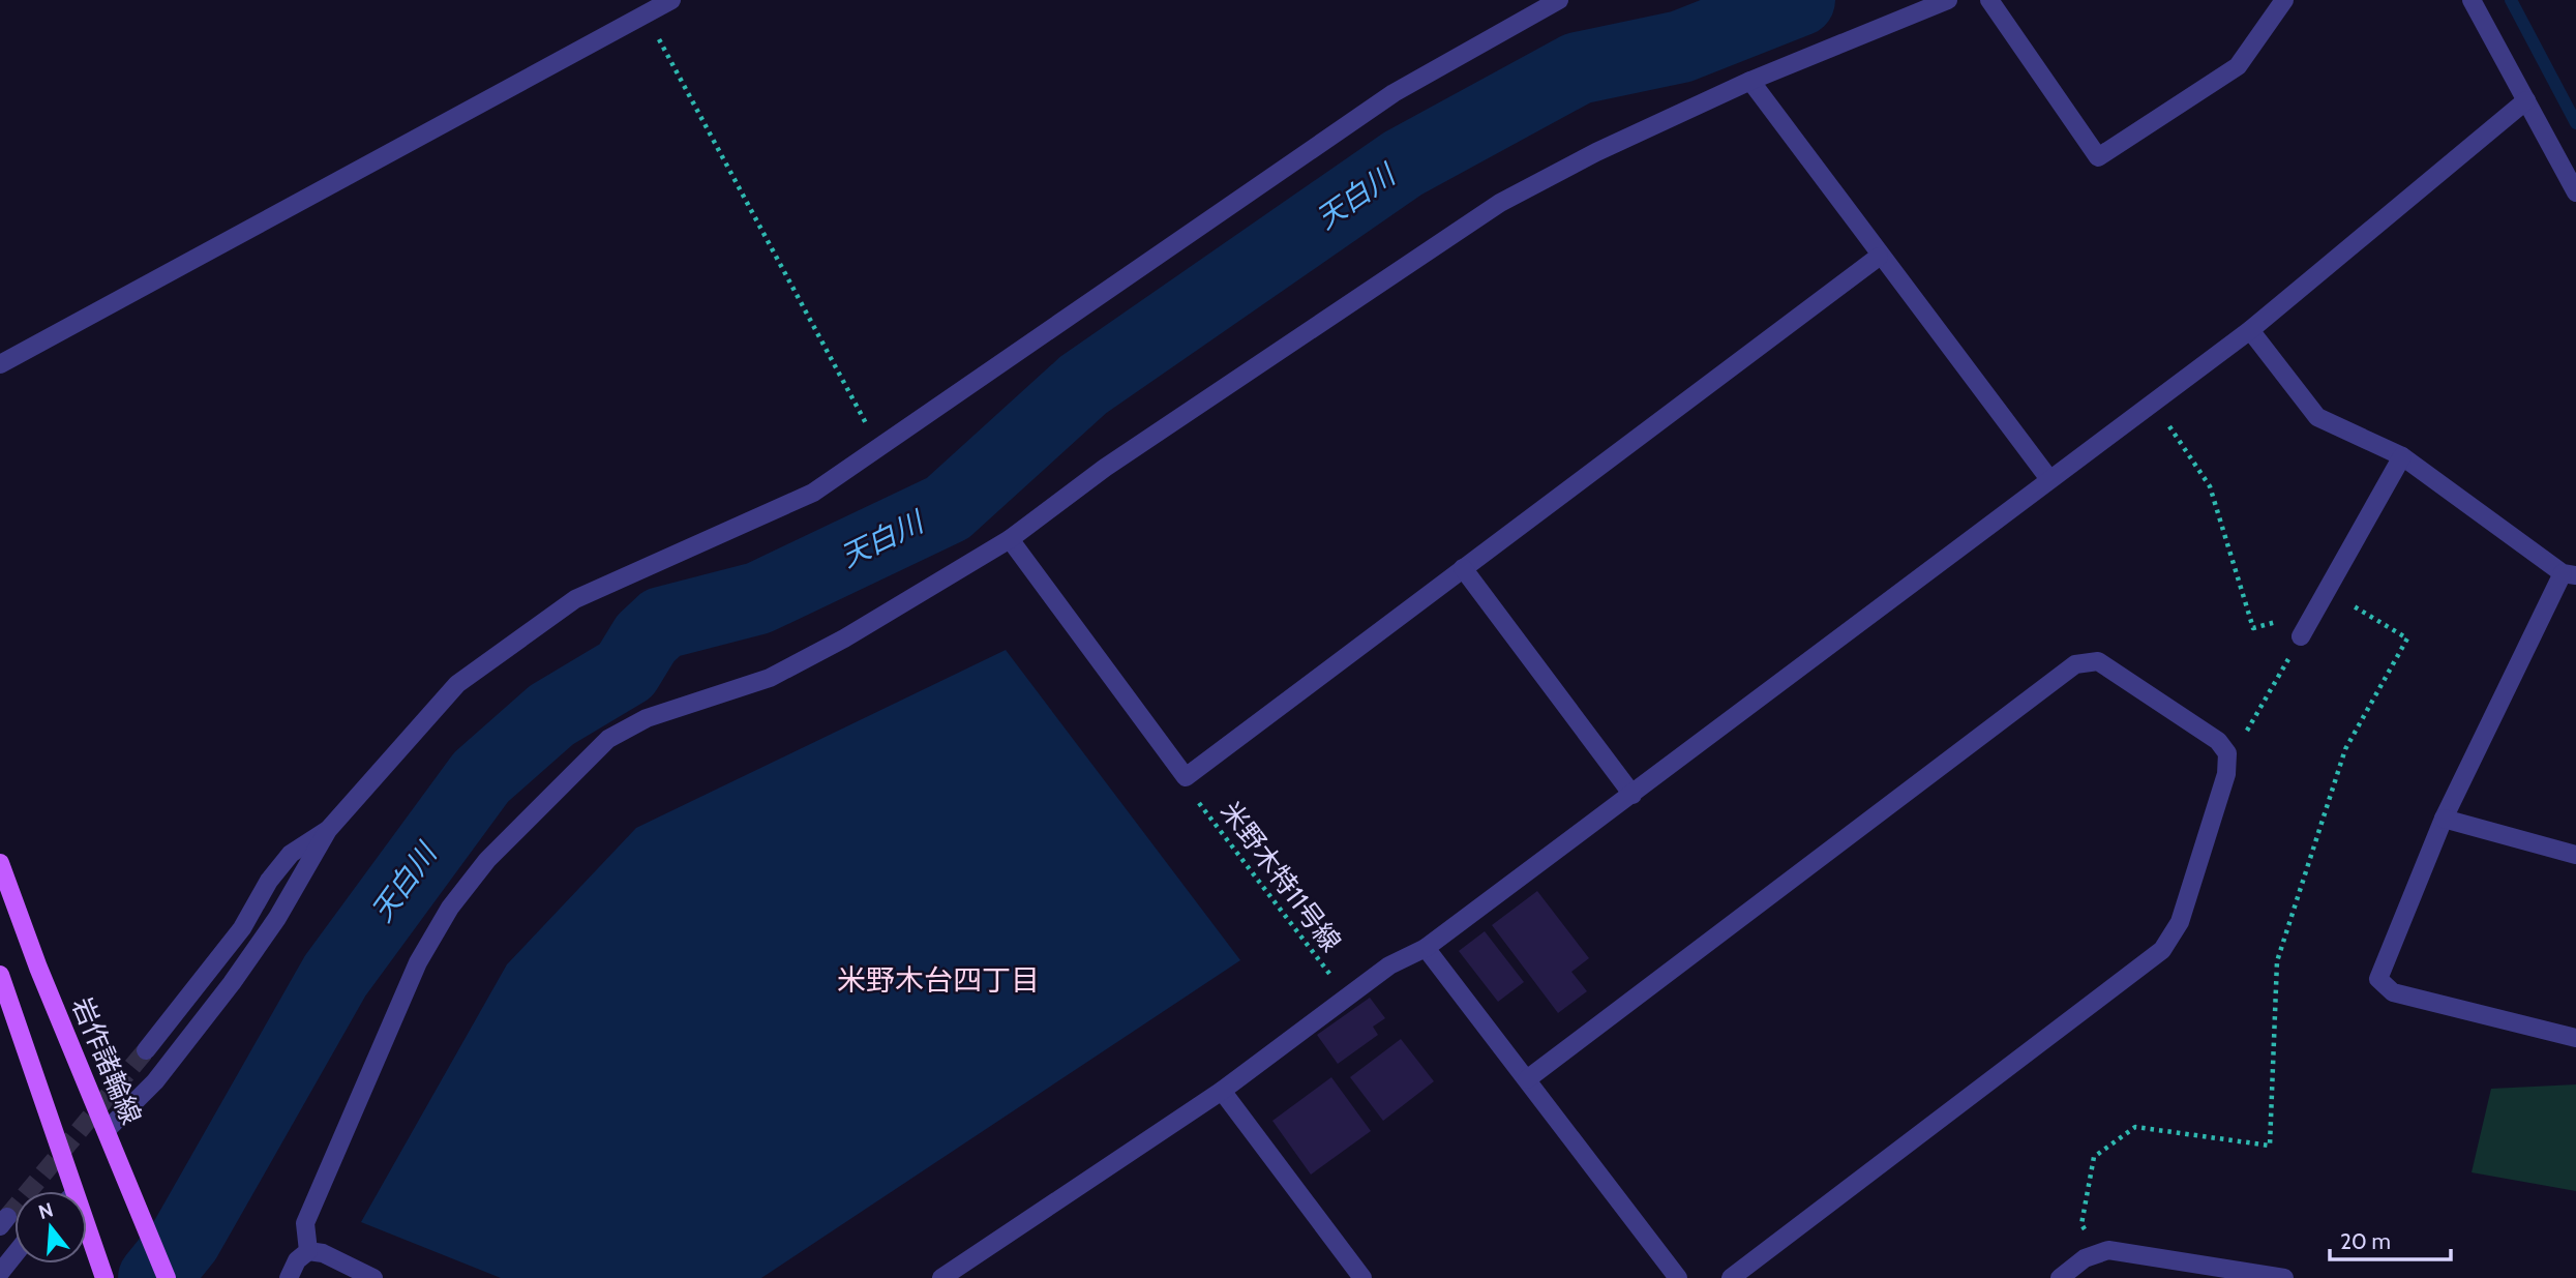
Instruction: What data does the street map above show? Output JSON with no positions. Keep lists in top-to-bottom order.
{
  "streets": {
    "main road": ["岩作諸輪線"],
    "path": ["米野木特11号線"]
  },
  "districts": ["米野木台四丁目"],
  "water": ["天白川"],
  "scale_bar": "20 m",
  "north": "top"
}
